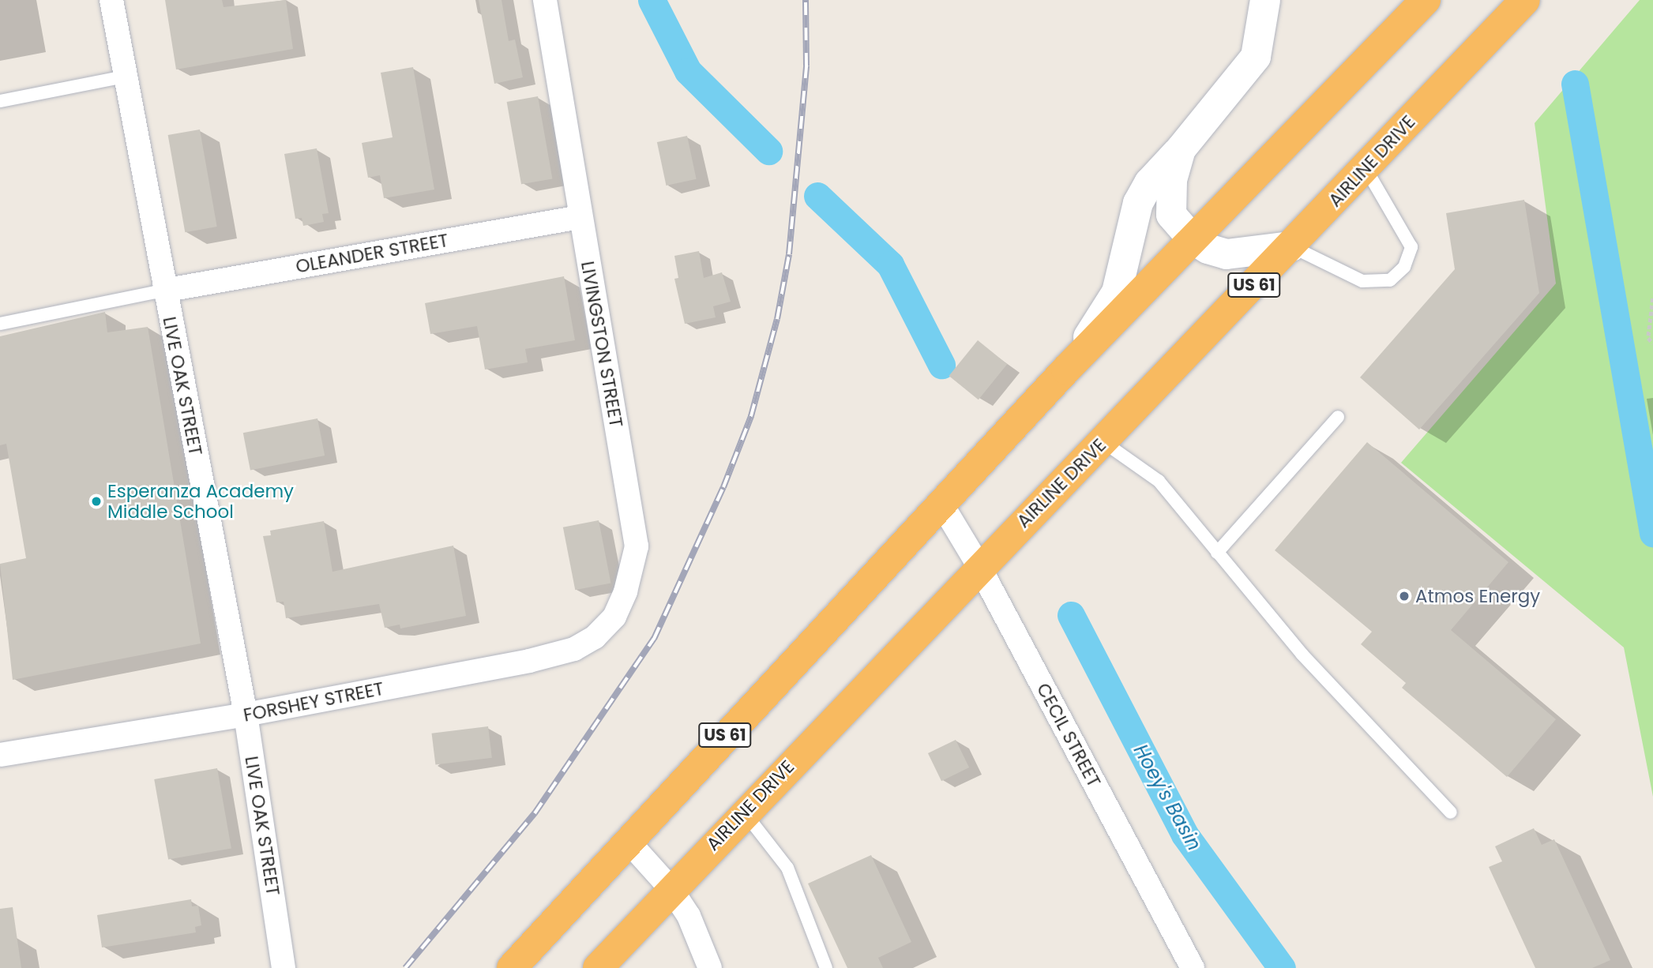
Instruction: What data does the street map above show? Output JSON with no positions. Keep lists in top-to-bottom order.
{
  "streets": {
    "highway": ["AIRLINE DRIVE", "US 61"],
    "street": [
      "OLEANDER STREET",
      "LIVINGSTON STREET",
      "LIVE OAK STREET",
      "FORSHEY STREET",
      "CECIL STREET"
    ]
  },
  "crossings": [
    ["AIRLINE DRIVE", "CECIL STREET"],
    ["OLEANDER STREET", "LIVINGSTON STREET"],
    ["OLEANDER STREET", "LIVE OAK STREET"],
    ["US 61", "CECIL STREET"],
    ["LIVINGSTON STREET", "FORSHEY STREET"],
    ["LIVE OAK STREET", "FORSHEY STREET"]
  ],
  "water": ["Hoey's Basin"],
  "places": ["Esperanza Academy Middle School", "Atmos Energy"]
}
